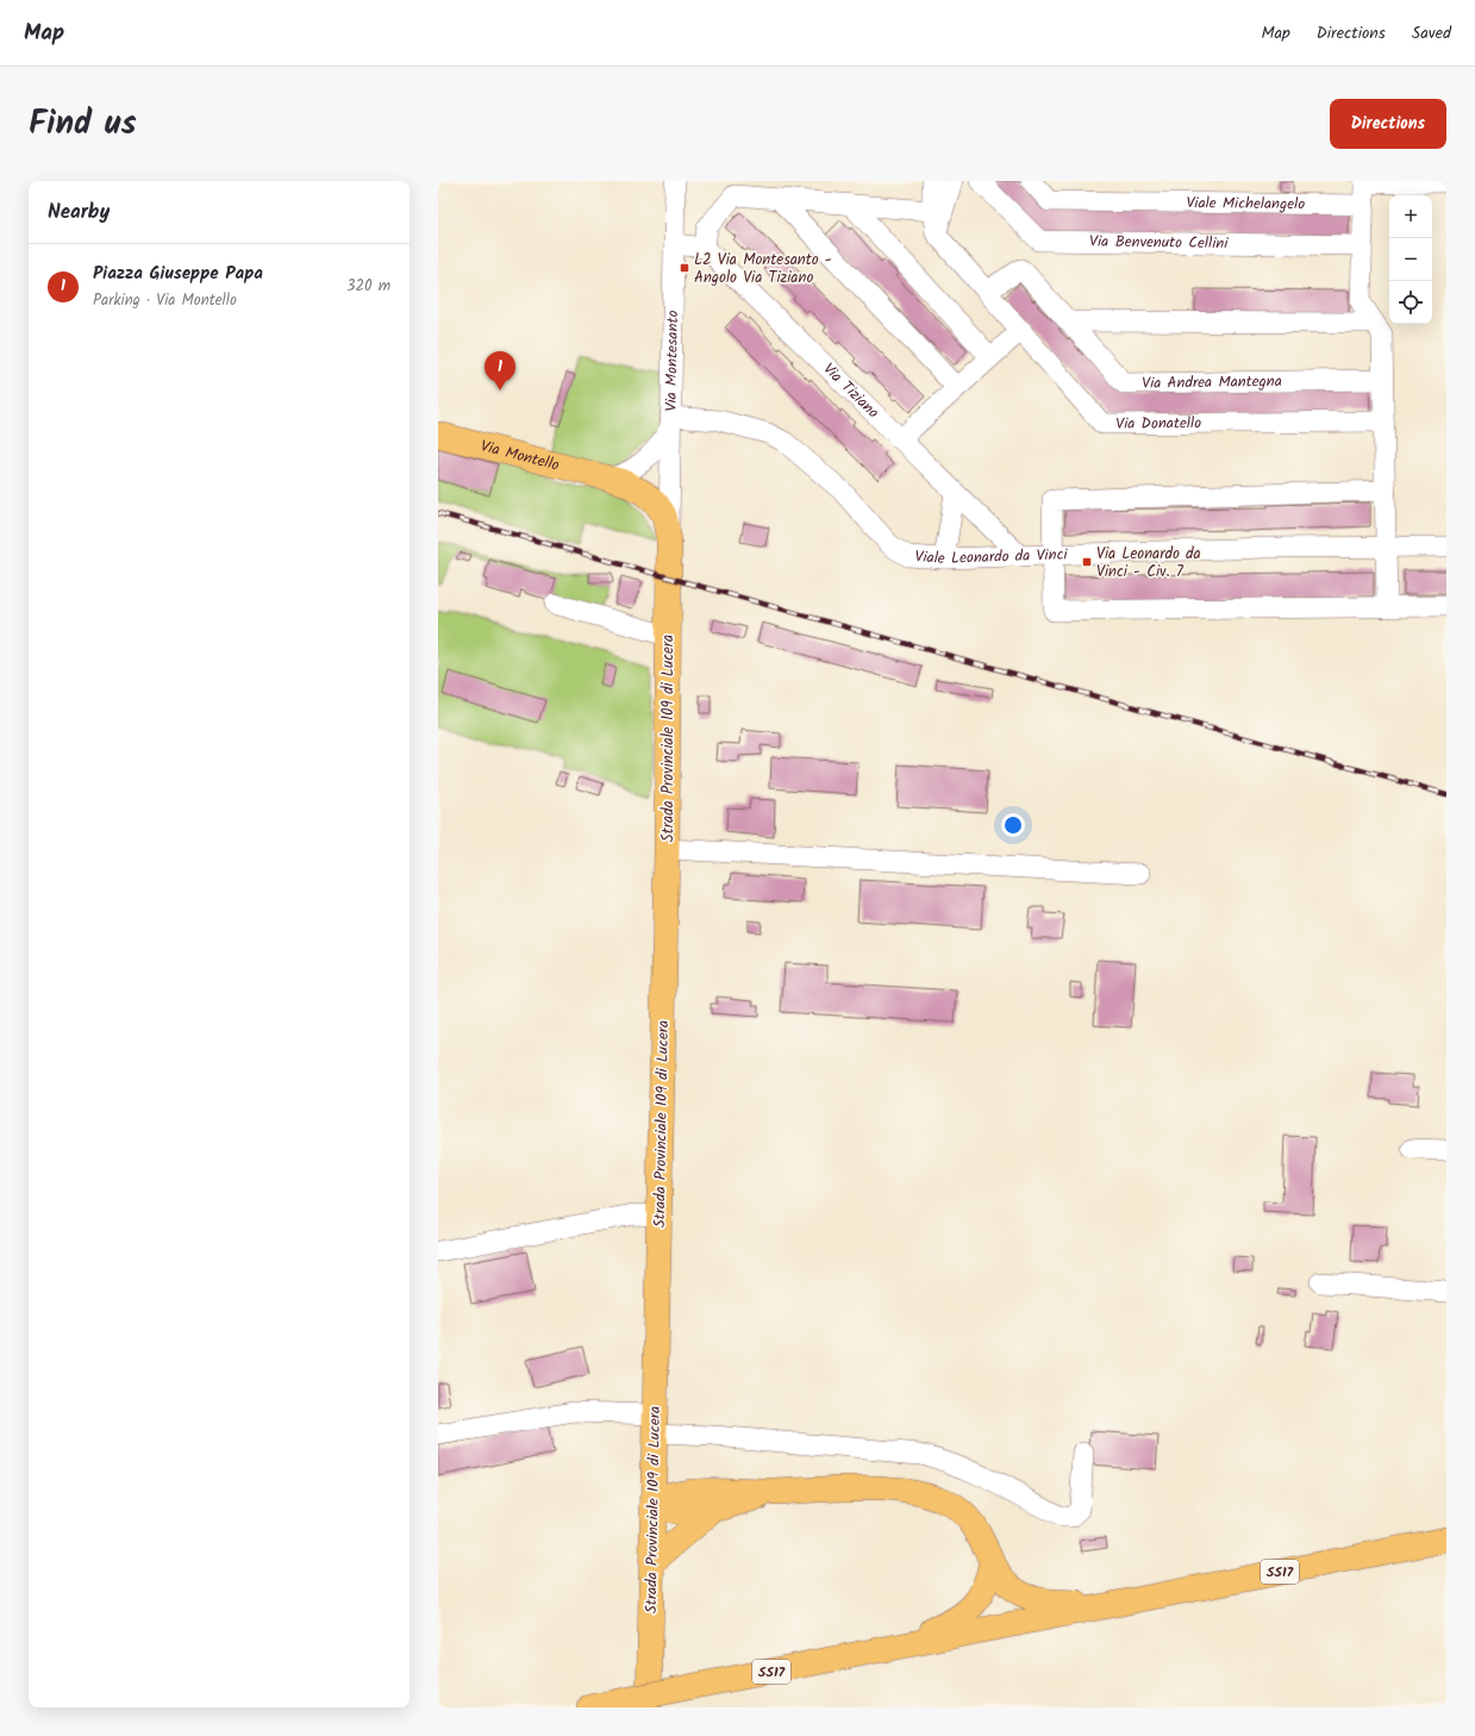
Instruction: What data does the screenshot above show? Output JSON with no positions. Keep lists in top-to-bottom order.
{
  "streets": {
    "main road": ["Via Montello", "Strada Provinciale 109 di Lucera", "SS17"],
    "street": [
      "Viale Michelangelo",
      "Via Benvenuto Cellini",
      "Via Montesanto",
      "Via Andrea Mantegna",
      "Via Tiziano",
      "Via Donatello",
      "Viale Leonardo da Vinci"
    ]
  },
  "crossings": [
    ["Via Montesanto", "Via Montello"],
    ["Via Montesanto", "Viale Leonardo da Vinci"],
    ["Via Montesanto", "Strada Provinciale 109 di Lucera"],
    ["Via Andrea Mantegna", "Via Donatello"],
    ["Via Tiziano", "Viale Leonardo da Vinci"],
    ["Via Montello", "Viale Leonardo da Vinci"],
    ["Via Montello", "Strada Provinciale 109 di Lucera"]
  ],
  "places": {
    "transit": ["L2 Via Montesanto - Angolo Via Tiziano", "Via Leonardo da Vinci - Civ. 7"]
  },
  "page": {
    "header": "Map",
    "nav": ["Map", "Directions", "Saved"],
    "title": "Find us",
    "buttons": "Directions",
    "heading": "Nearby",
    "map_buttons": ["+", "−"],
    "list": [
      {
        "mark": "1",
        "name": "Piazza Giuseppe Papa",
        "note": "Parking · Via Montello",
        "value": "320 m"
      }
    ],
    "pins": "1"
  }
}
